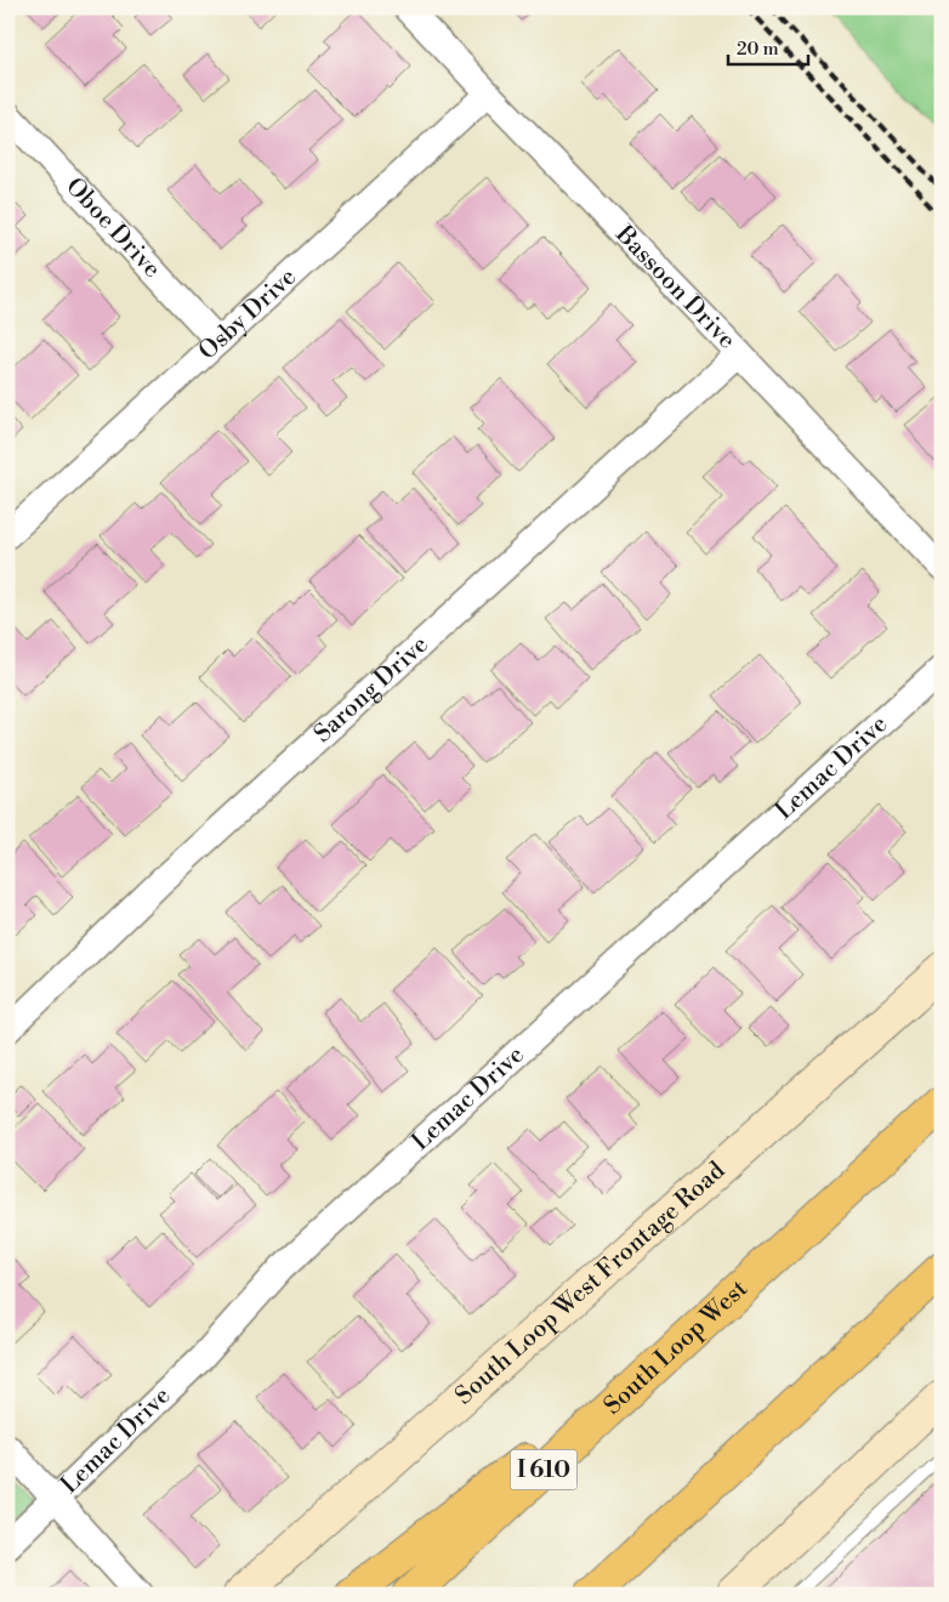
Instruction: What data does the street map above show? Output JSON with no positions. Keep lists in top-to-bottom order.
{
  "streets": {
    "highway": ["South Loop West", "I 610"],
    "main road": ["South Loop West Frontage Road"],
    "street": [
      "Oboe Drive",
      "Bassoon Drive",
      "Osby Drive",
      "Sarong Drive",
      "Lemac Drive"
    ]
  },
  "crossings": [
    ["Oboe Drive", "Osby Drive"],
    ["Bassoon Drive", "Osby Drive"],
    ["Bassoon Drive", "Sarong Drive"]
  ],
  "scale_bar": "20 m"
}
